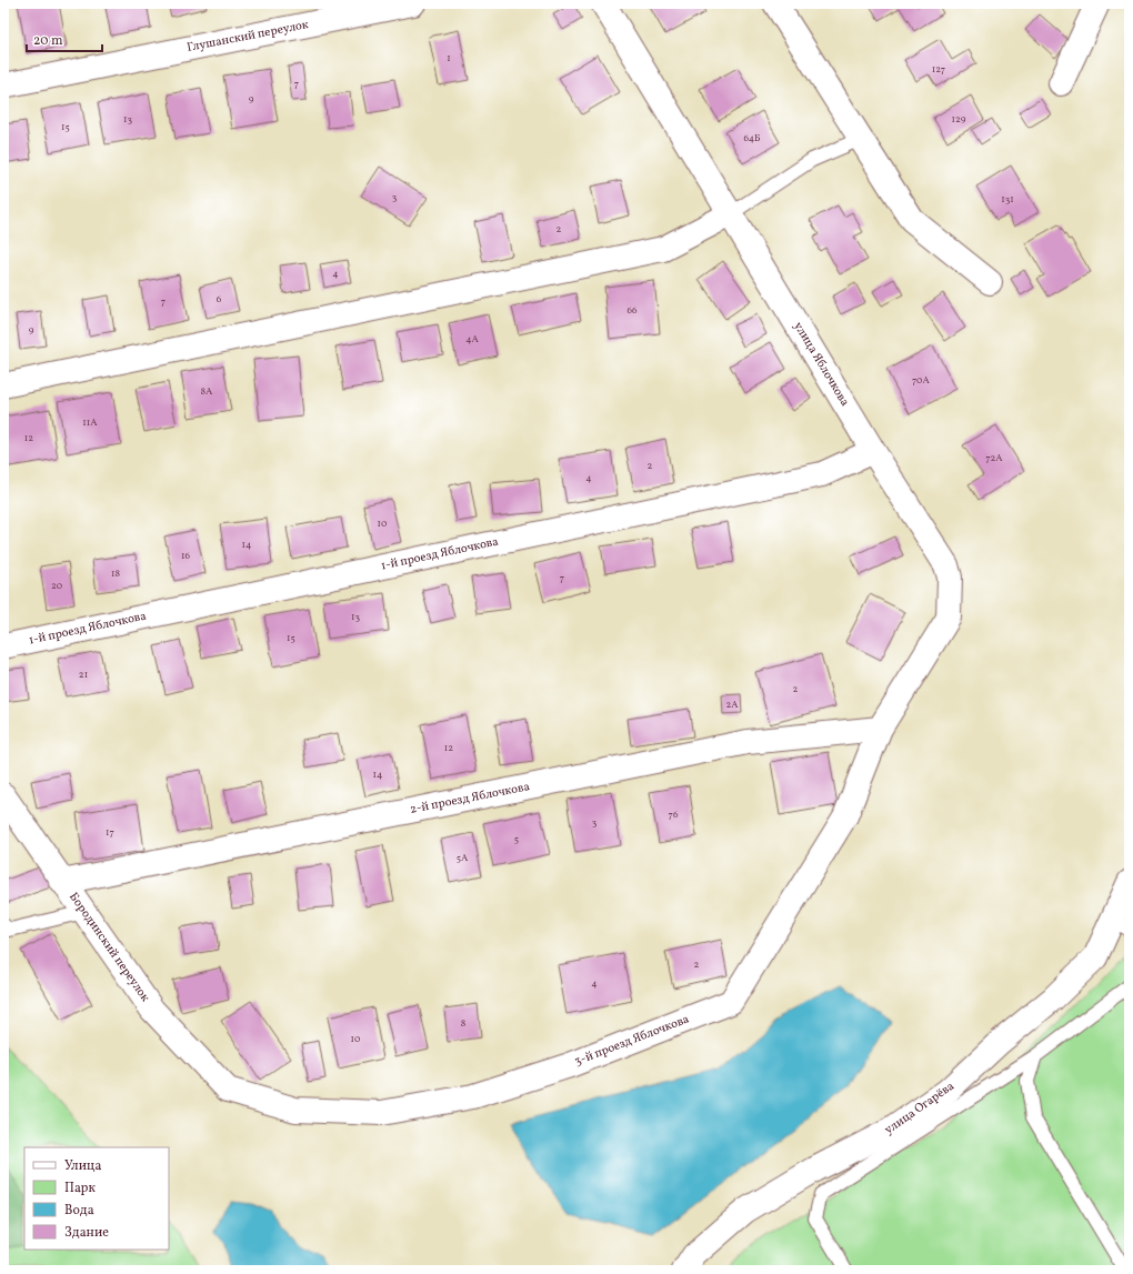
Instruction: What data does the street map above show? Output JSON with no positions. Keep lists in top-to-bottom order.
{
  "streets": {
    "street": [
      "Глушанский переулок",
      "улица Яблочкова",
      "1-й проезд Яблочкова",
      "2-й проезд Яблочкова",
      "Бородинский переулок",
      "3-й проезд Яблочкова",
      "улица Огарёва"
    ]
  },
  "crossings": [
    ["улица Яблочкова", "1-й проезд Яблочкова"],
    ["улица Яблочкова", "2-й проезд Яблочкова"],
    ["улица Яблочкова", "3-й проезд Яблочкова"],
    ["2-й проезд Яблочкова", "Бородинский переулок"],
    ["2-й проезд Яблочкова", "3-й проезд Яблочкова"],
    ["Бородинский переулок", "3-й проезд Яблочкова"]
  ],
  "house_numbers": [
    "1",
    "127",
    "7",
    "9",
    "13",
    "129",
    "15",
    "64Б",
    "3",
    "131",
    "2",
    "4",
    "6",
    "7",
    "66",
    "9",
    "4А",
    "70А",
    "8А",
    "11А",
    "12",
    "72А",
    "2",
    "4",
    "10",
    "14",
    "16",
    "18",
    "7",
    "20",
    "13",
    "15",
    "21",
    "2",
    "2А",
    "12",
    "14",
    "76",
    "3",
    "17",
    "5",
    "5А",
    "2",
    "4",
    "8",
    "10"
  ],
  "legend": [
    "Улица",
    "Парк",
    "Вода",
    "Здание"
  ],
  "scale_bar": "20 m"
}
